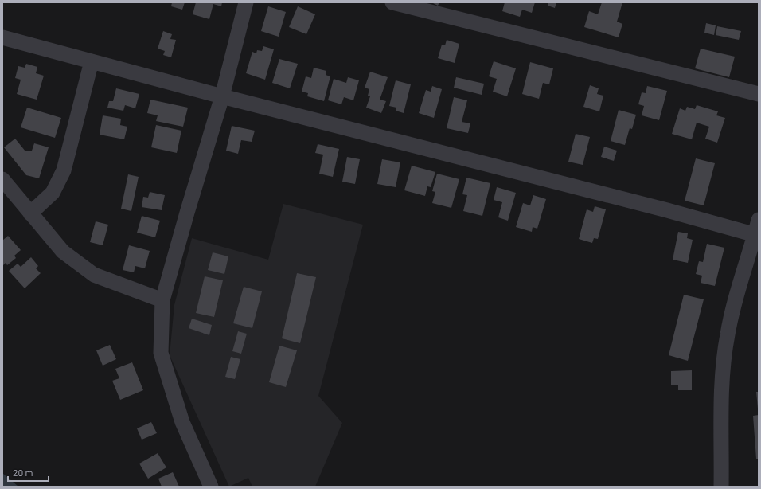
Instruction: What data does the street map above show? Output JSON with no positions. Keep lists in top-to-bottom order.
{
  "scale_bar": "20 m"
}
